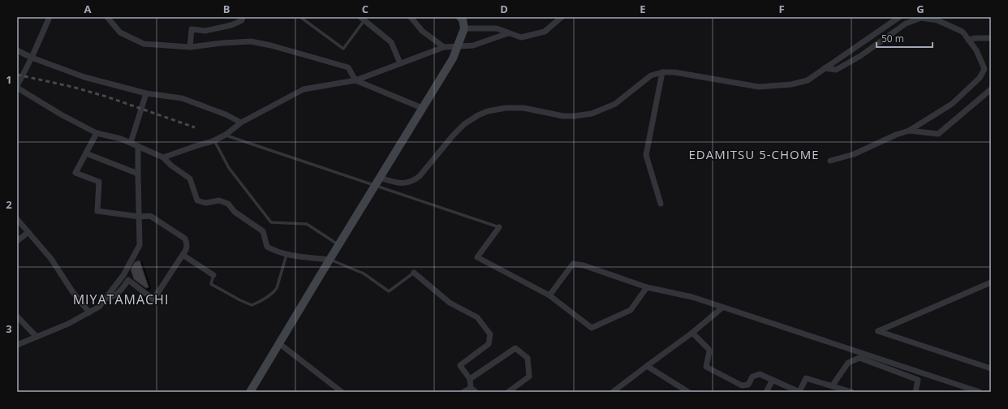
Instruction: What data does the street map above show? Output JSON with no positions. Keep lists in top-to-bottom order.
{
  "districts": ["EDAMITSU 5-CHOME", "MIYATAMACHI"],
  "scale_bar": "50 m",
  "grid": {
    "columns": [
      "A",
      "B",
      "C",
      "D",
      "E",
      "F",
      "G"
    ],
    "rows": ["1", "2", "3"]
  }
}
